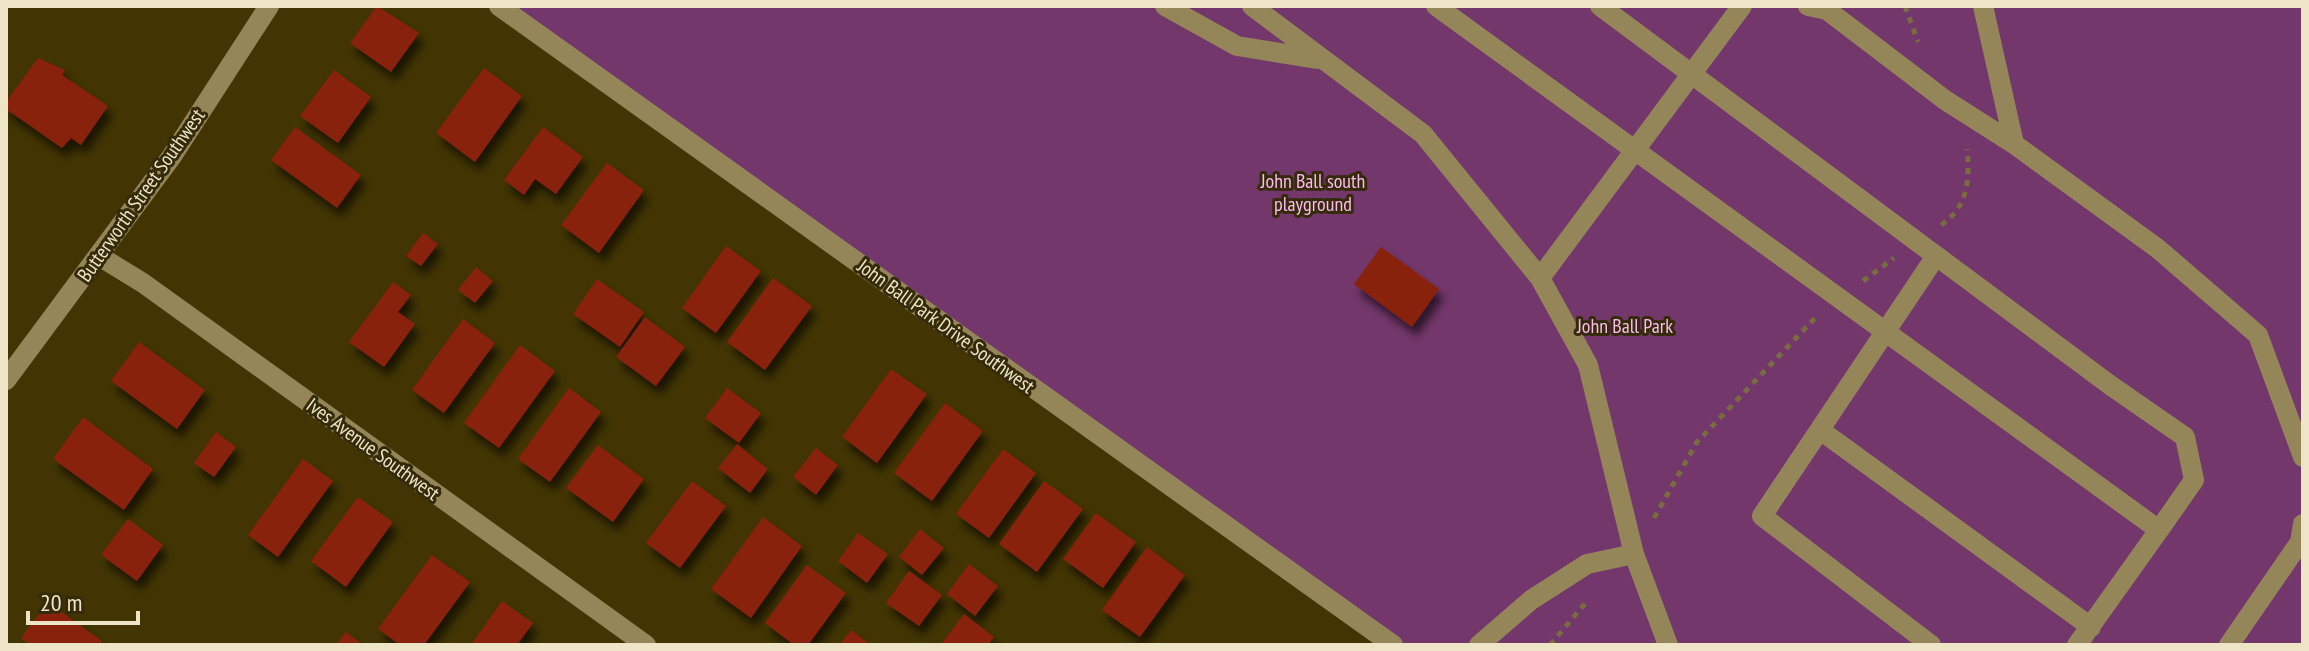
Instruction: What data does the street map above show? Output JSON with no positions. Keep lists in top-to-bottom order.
{
  "streets": {
    "street": ["Butterworth Street Southwest", "John Ball Park Drive Southwest", "Ives Avenue Southwest"]
  },
  "crossings": [
    ["Butterworth Street Southwest", "Ives Avenue Southwest"]
  ],
  "parks": ["John Ball south playground", "John Ball Park"],
  "scale_bar": "20 m"
}
